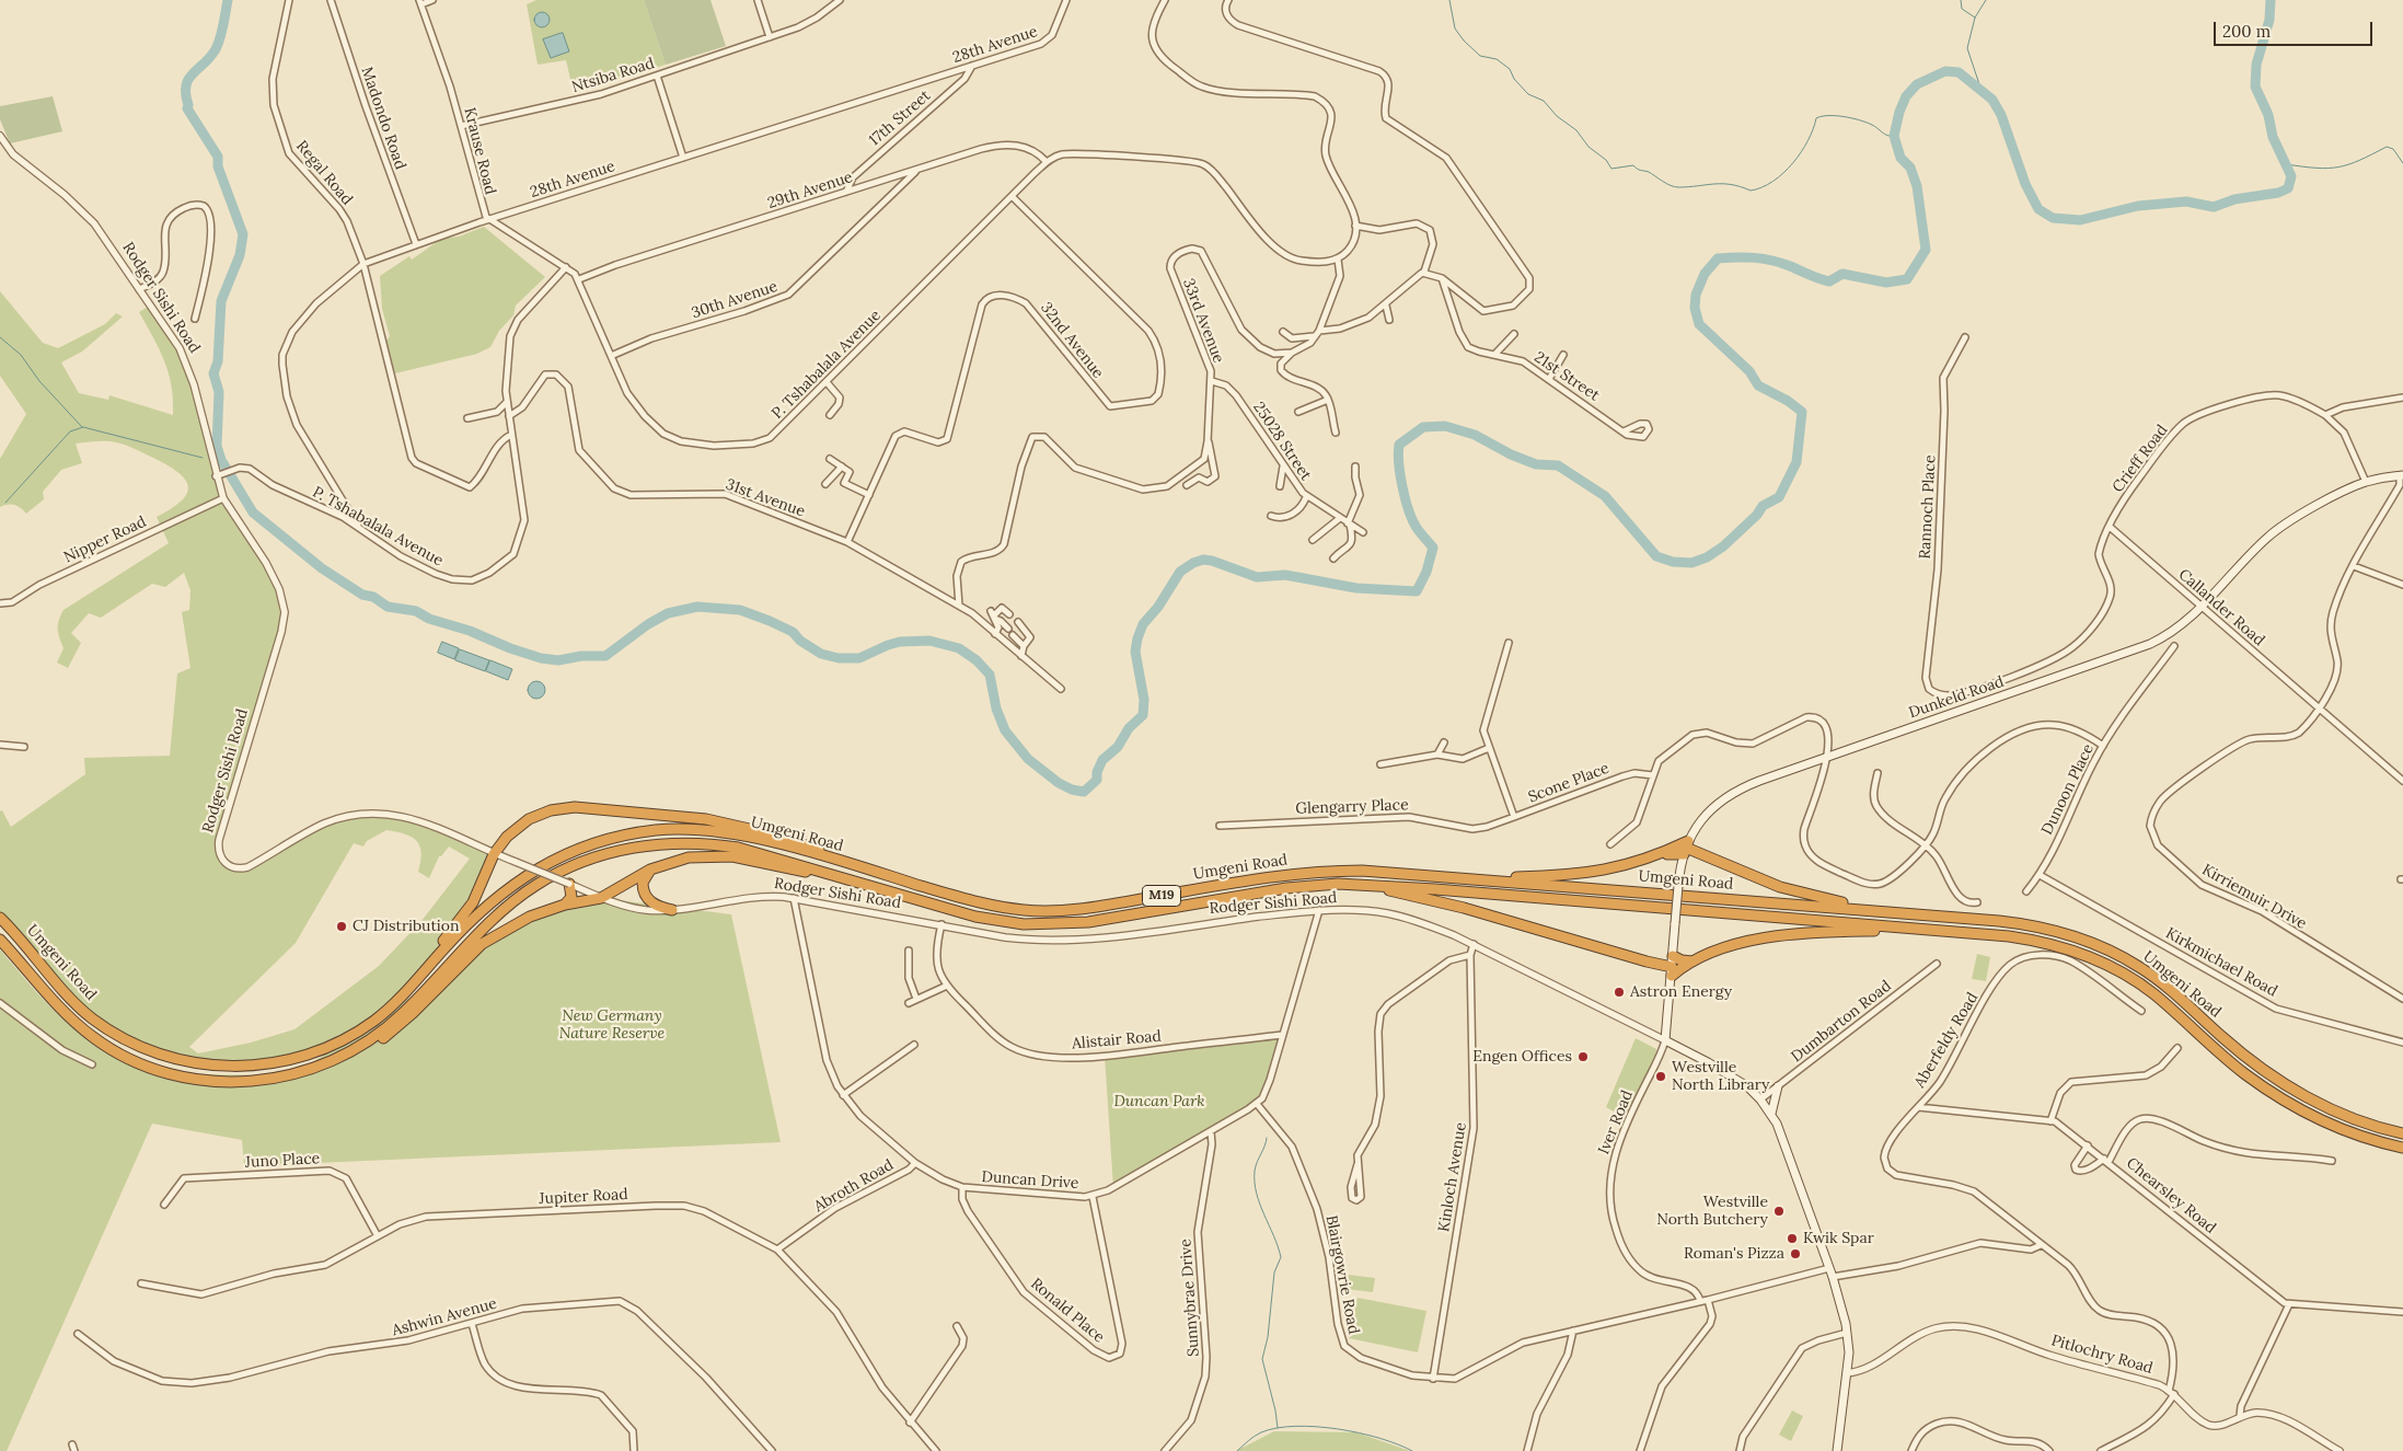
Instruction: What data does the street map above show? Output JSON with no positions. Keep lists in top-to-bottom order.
{
  "streets": {
    "highway": ["Umgeni Road", "M19"],
    "main road": ["Rodger Sishi Road", "Dunkeld Road"],
    "street": [
      "28th Avenue",
      "Ntsiba Road",
      "Madondo Road",
      "17th Street",
      "Krause Road",
      "Regal Road",
      "29th Avenue",
      "30th Avenue",
      "33rd Avenue",
      "32nd Avenue",
      "P. Tshabalala Avenue",
      "21st Street",
      "25028 Street",
      "Crieff Road",
      "31st Avenue",
      "Rannoch Place",
      "Nipper Road",
      "Callander Road",
      "Scone Place",
      "Dunoon Place",
      "Glengarry Place",
      "Kirriemuir Drive",
      "Kirkmichael Road",
      "Dumbarton Road",
      "Alistair Road",
      "Aberfeldy Road",
      "Iver Road",
      "Juno Place",
      "Kinloch Avenue",
      "Duncan Drive",
      "Abroth Road",
      "Chearsley Road",
      "Jupiter Road",
      "Blairgowrie Road",
      "Sunnybrae Drive",
      "Ronald Place",
      "Ashwin Avenue",
      "Pitlochry Road"
    ]
  },
  "crossings": [
    ["28th Avenue", "Madondo Road"],
    ["28th Avenue", "17th Street"],
    ["28th Avenue", "Krause Road"],
    ["28th Avenue", "Regal Road"],
    ["28th Avenue", "P. Tshabalala Avenue"],
    ["Ntsiba Road", "Krause Road"],
    ["17th Street", "29th Avenue"],
    ["29th Avenue", "30th Avenue"],
    ["29th Avenue", "P. Tshabalala Avenue"],
    ["Rodger Sishi Road", "P. Tshabalala Avenue"],
    ["Rodger Sishi Road", "Nipper Road"],
    ["Rodger Sishi Road", "Dunkeld Road"],
    ["Rodger Sishi Road", "Dumbarton Road"],
    ["Rodger Sishi Road", "Alistair Road"],
    ["Rodger Sishi Road", "Iver Road"],
    ["Rodger Sishi Road", "Kinloch Avenue"],
    ["Rodger Sishi Road", "Duncan Drive"],
    ["Rodger Sishi Road", "Pitlochry Road"],
    ["30th Avenue", "P. Tshabalala Avenue"],
    ["33rd Avenue", "25028 Street"],
    ["33rd Avenue", "31st Avenue"],
    ["32nd Avenue", "P. Tshabalala Avenue"],
    ["32nd Avenue", "31st Avenue"],
    ["P. Tshabalala Avenue", "31st Avenue"],
    ["Crieff Road", "Rannoch Place"],
    ["Crieff Road", "Callander Road"],
    ["Crieff Road", "Dunkeld Road"],
    ["Callander Road", "Dunkeld Road"],
    ["Callander Road", "Kirriemuir Drive"],
    ["Dunkeld Road", "Kirriemuir Drive"],
    ["Dunkeld Road", "Iver Road"],
    ["Scone Place", "Glengarry Place"],
    ["Dunoon Place", "Kirkmichael Road"],
    ["Aberfeldy Road", "Chearsley Road"],
    ["Aberfeldy Road", "Pitlochry Road"],
    ["Iver Road", "Blairgowrie Road"],
    ["Juno Place", "Jupiter Road"],
    ["Kinloch Avenue", "Blairgowrie Road"],
    ["Duncan Drive", "Abroth Road"],
    ["Duncan Drive", "Blairgowrie Road"],
    ["Duncan Drive", "Sunnybrae Drive"],
    ["Duncan Drive", "Ronald Place"],
    ["Abroth Road", "Jupiter Road"]
  ],
  "parks": ["New Germany Nature Reserve", "Duncan Park"],
  "places": [
    "CJ Distribution",
    "Astron Energy",
    "Engen Offices",
    "Westville North Library",
    "Westville North Butchery",
    "Kwik Spar",
    "Roman's Pizza"
  ],
  "scale_bar": "200 m"
}
